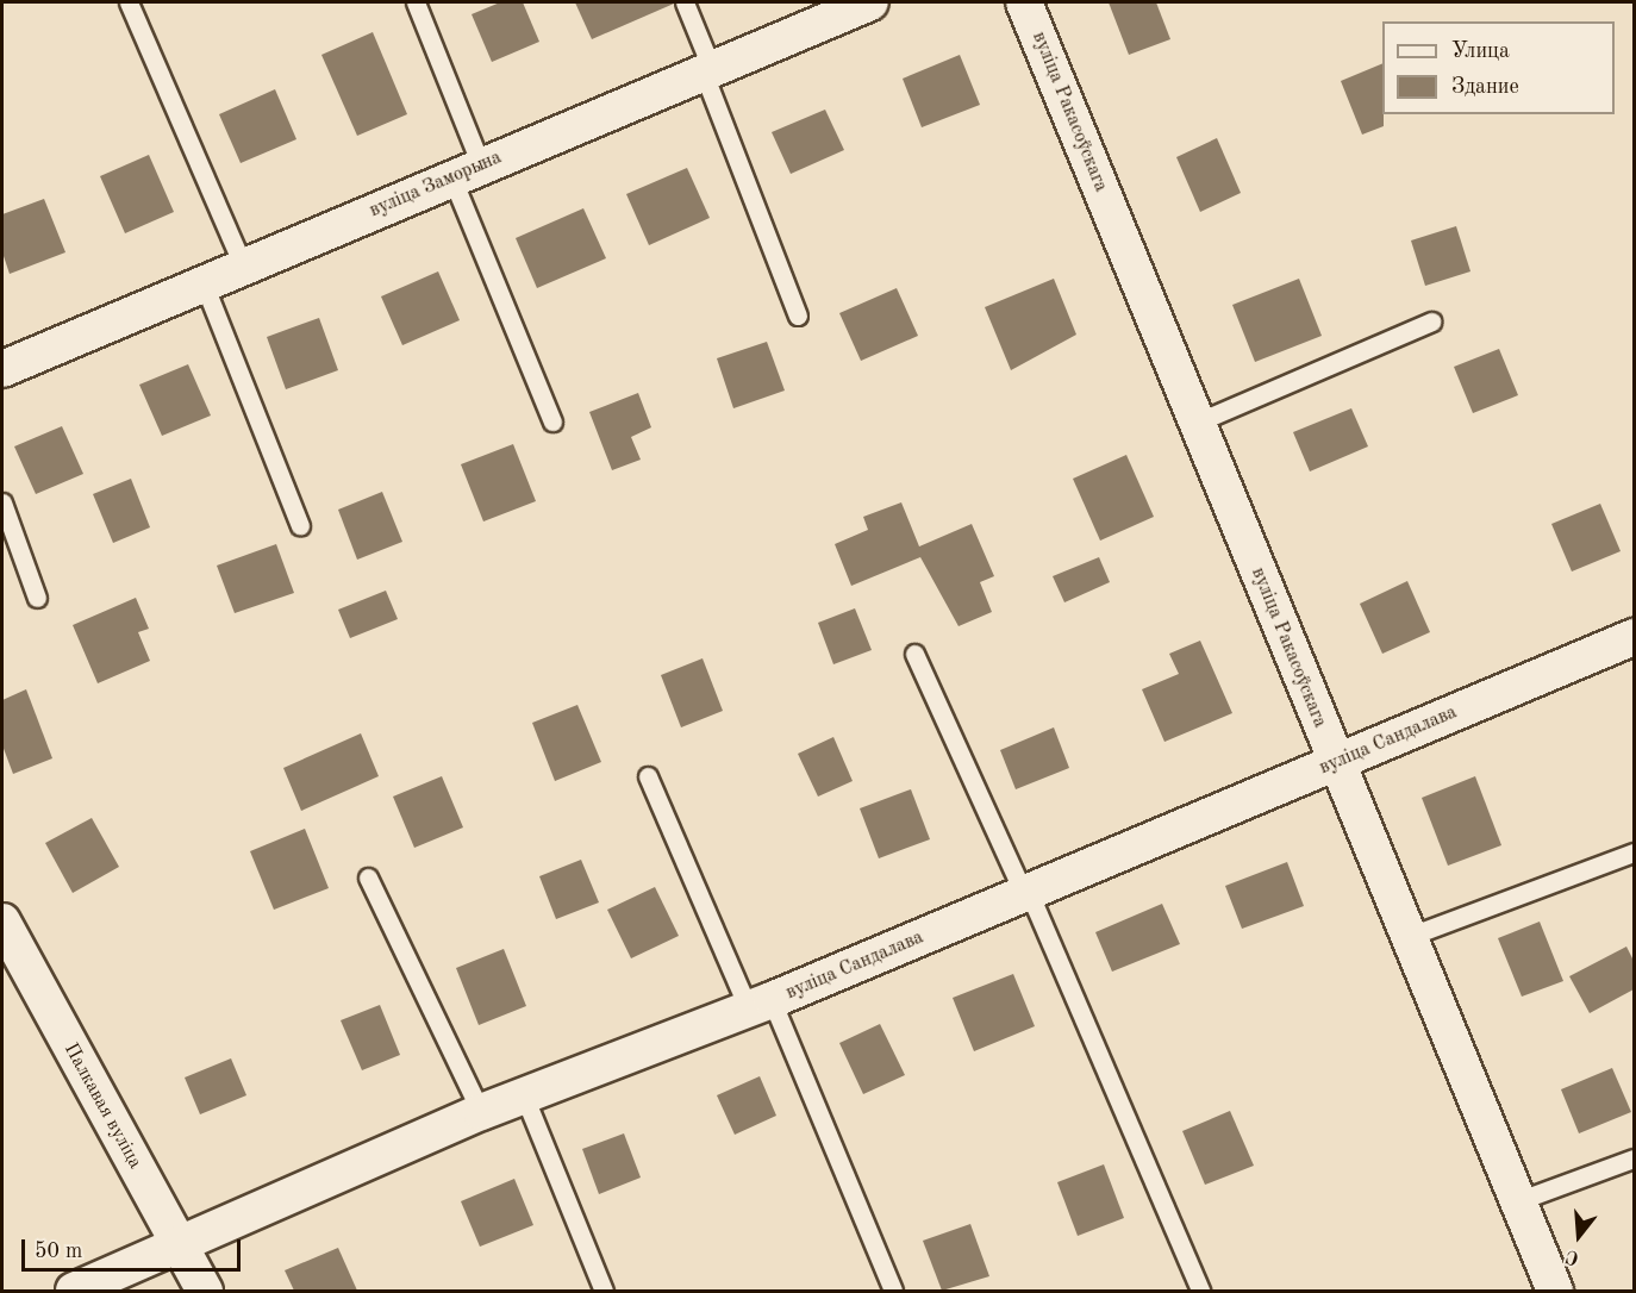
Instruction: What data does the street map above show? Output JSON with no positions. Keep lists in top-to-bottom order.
{
  "streets": {
    "street": [
      "вуліца Ракасоўскага",
      "вуліца Заморына",
      "вуліца Сандалава",
      "Палкавая вуліца"
    ]
  },
  "crossings": [
    ["вуліца Ракасоўскага", "вуліца Сандалава"],
    ["вуліца Сандалава", "Палкавая вуліца"]
  ],
  "legend": ["Улица", "Здание"],
  "scale_bar": "50 m",
  "north": "bottom"
}
